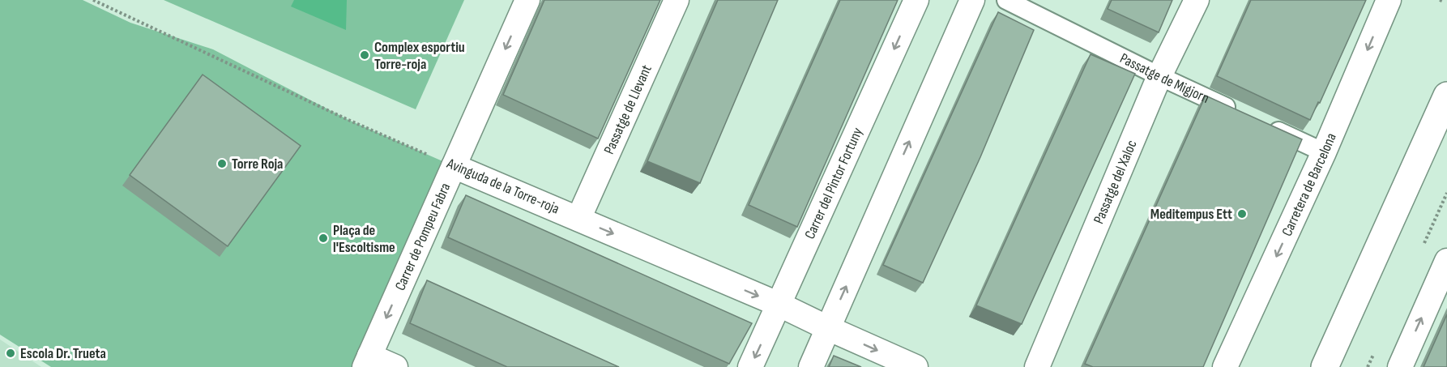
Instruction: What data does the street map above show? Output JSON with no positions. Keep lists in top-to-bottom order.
{
  "streets": {
    "street": [
      "Passatge de Migjorn",
      "Passatge de Llevant",
      "Passatge del Xaloc",
      "Carrer del Pintor Fortuny",
      "Carretera de Barcelona",
      "Avinguda de la Torre-roja",
      "Carrer de Pompeu Fabra"
    ]
  },
  "crossings": [
    ["Passatge de Migjorn", "Passatge del Xaloc"],
    ["Passatge de Llevant", "Avinguda de la Torre-roja"],
    ["Carrer del Pintor Fortuny", "Avinguda de la Torre-roja"],
    ["Avinguda de la Torre-roja", "Carrer de Pompeu Fabra"]
  ],
  "one_way": ["Carrer de Pompeu Fabra"],
  "places": [
    "Complex esportiu Torre-roja",
    "Torre Roja",
    "Meditempus Ett",
    "Plaça de l'Escoltisme",
    "Escola Dr. Trueta"
  ]
}
